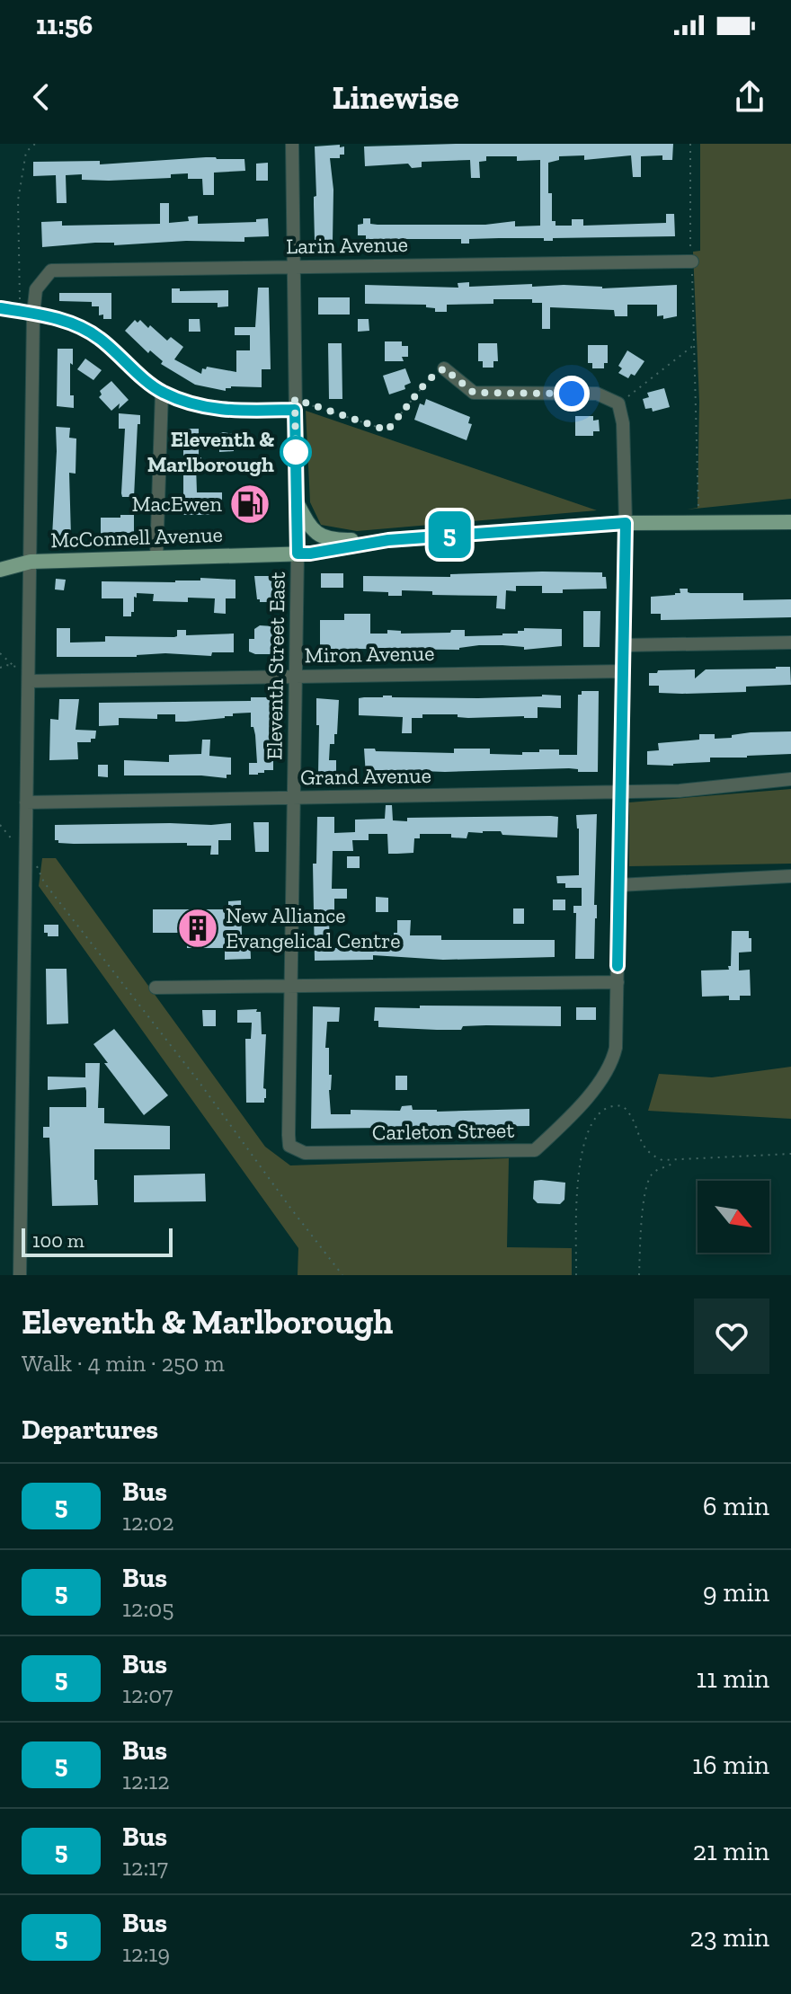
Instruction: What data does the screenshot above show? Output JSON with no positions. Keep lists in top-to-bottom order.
{
  "streets": {
    "main road": ["McConnell Avenue"],
    "street": [
      "Larin Avenue",
      "Miron Avenue",
      "Eleventh Street East",
      "Grand Avenue",
      "Carleton Street"
    ]
  },
  "crossings": [
    ["Larin Avenue", "McConnell Avenue"],
    ["Larin Avenue", "Miron Avenue"],
    ["Larin Avenue", "Eleventh Street East"],
    ["Larin Avenue", "Grand Avenue"],
    ["McConnell Avenue", "Eleventh Street East"],
    ["Miron Avenue", "Eleventh Street East"],
    ["Eleventh Street East", "Grand Avenue"],
    ["Eleventh Street East", "Carleton Street"]
  ],
  "places": {
    "other": ["Eleventh & Marlborough"],
    "fuel station": ["MacEwen"],
    "building": ["New Alliance Evangelical Centre"]
  },
  "lines": ["bus line 5"],
  "scale_bar": "100 m",
  "north": "bottom right",
  "page": {
    "status": "11:56",
    "header": "Linewise",
    "on_map": "5",
    "scale": "100 m",
    "heading": [
      ["Eleventh & Marlborough", "Walk · 4 min · 250 m"],
      "Departures"
    ],
    "list": [
      {
        "mark": "5",
        "name": "Bus",
        "note": "12:02",
        "value": "6 min"
      },
      {
        "mark": "5",
        "name": "Bus",
        "note": "12:05",
        "value": "9 min"
      },
      {
        "mark": "5",
        "name": "Bus",
        "note": "12:07",
        "value": "11 min"
      },
      {
        "mark": "5",
        "name": "Bus",
        "note": "12:12",
        "value": "16 min"
      },
      {
        "mark": "5",
        "name": "Bus",
        "note": "12:17",
        "value": "21 min"
      },
      {
        "mark": "5",
        "name": "Bus",
        "note": "12:19",
        "value": "23 min"
      }
    ]
  }
}
